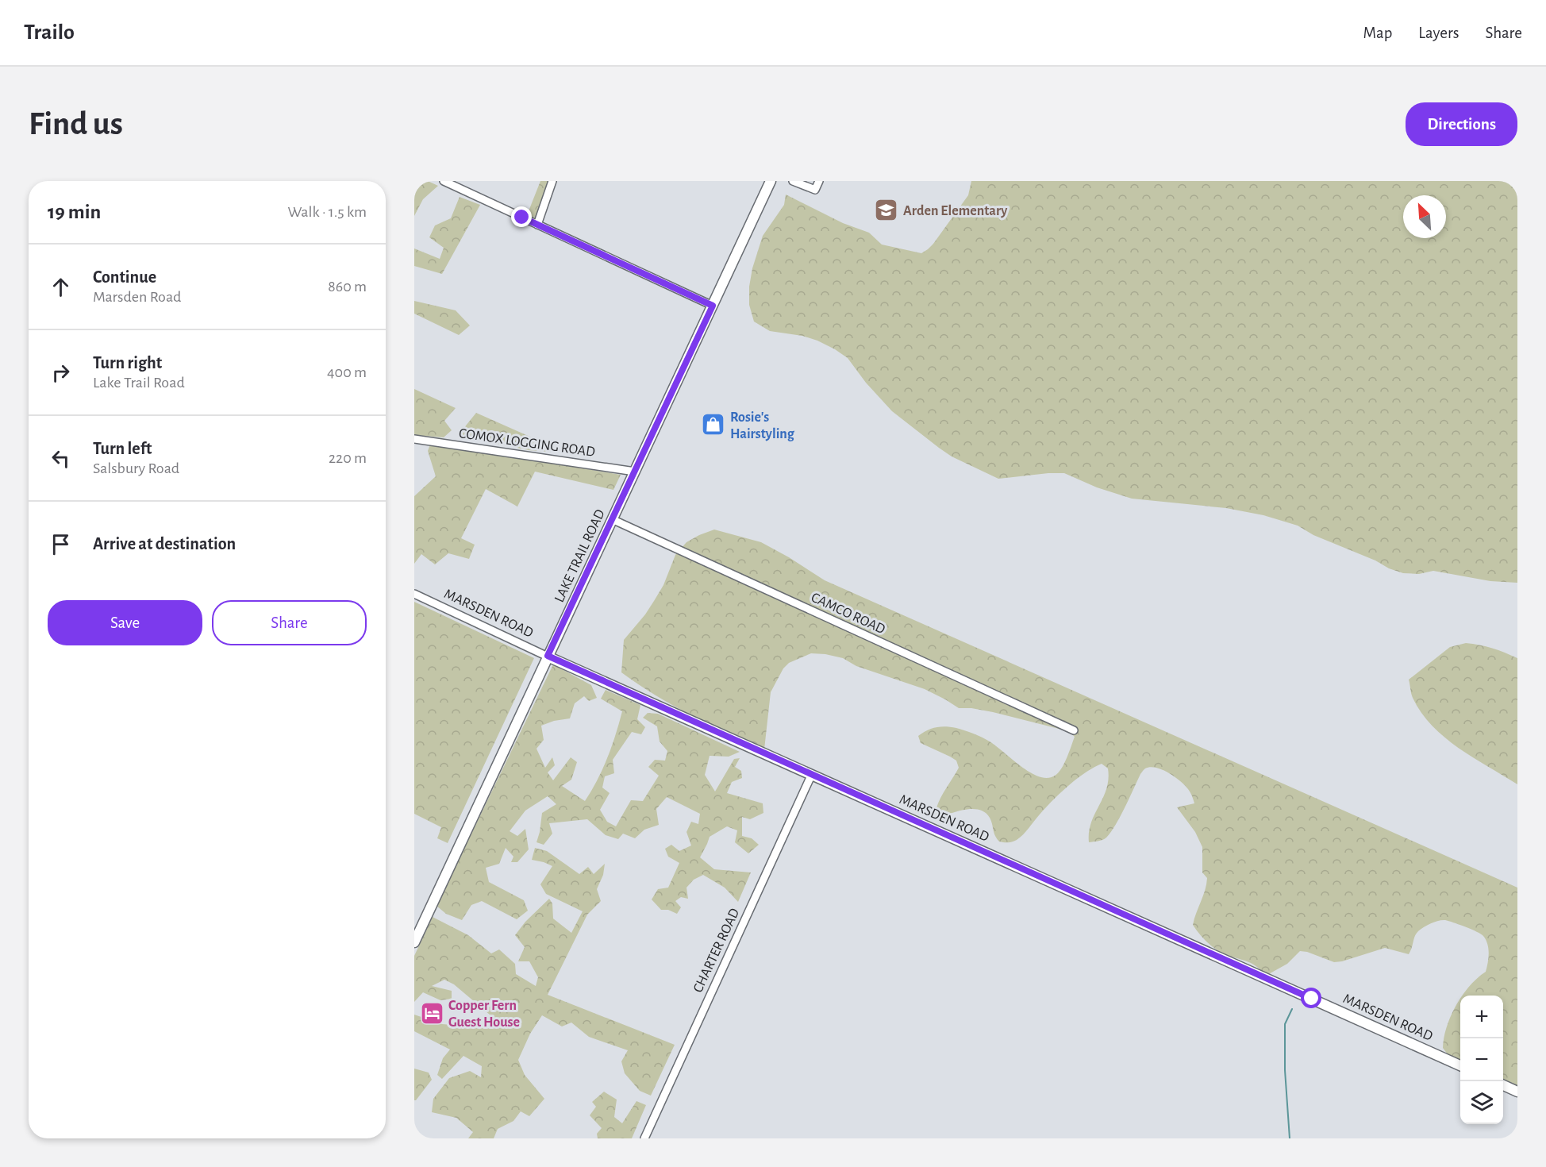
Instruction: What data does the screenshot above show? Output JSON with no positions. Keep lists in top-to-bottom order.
{
  "streets": {
    "street": [
      "COMOX LOGGING ROAD",
      "LAKE TRAIL ROAD",
      "MARSDEN ROAD",
      "CAMCO ROAD",
      "CHARTER ROAD"
    ]
  },
  "crossings": [
    ["COMOX LOGGING ROAD", "LAKE TRAIL ROAD"],
    ["LAKE TRAIL ROAD", "MARSDEN ROAD"],
    ["LAKE TRAIL ROAD", "CAMCO ROAD"],
    ["MARSDEN ROAD", "CHARTER ROAD"]
  ],
  "places": {
    "school or university": ["Arden Elementary"],
    "shop": ["Rosie's Hairstyling"],
    "hotel": ["Copper Fern Guest House"]
  },
  "north": "top left",
  "page": {
    "header": "Trailo",
    "nav": ["Map", "Layers", "Share"],
    "buttons": [
      "Directions",
      ["Save", "Share"]
    ],
    "title": "Find us",
    "heading": ["19 min", "Walk · 1.5 km"],
    "list": [
      ["Continue", "Marsden Road", "860 m"],
      ["Turn right", "Lake Trail Road", "400 m"],
      ["Turn left", "Salsbury Road", "220 m"],
      "Arrive at destination"
    ],
    "map_buttons": ["+", "−"]
  }
}
